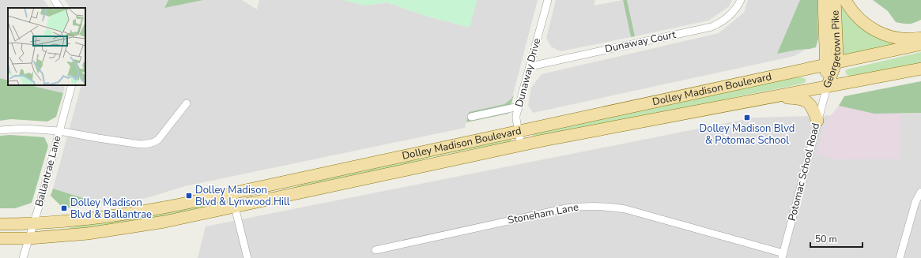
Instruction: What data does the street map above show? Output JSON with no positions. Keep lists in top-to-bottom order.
{
  "streets": {
    "main road": ["Georgetown Pike", "Dolley Madison Boulevard"],
    "street": [
      "Dunaway Court",
      "Dunaway Drive",
      "Ballantrae Lane",
      "Potomac School Road",
      "Stoneham Lane"
    ]
  },
  "crossings": [
    ["Dunaway Court", "Dunaway Drive"],
    ["Georgetown Pike", "Dolley Madison Boulevard"],
    ["Georgetown Pike", "Potomac School Road"],
    ["Dunaway Drive", "Dolley Madison Boulevard"],
    ["Dolley Madison Boulevard", "Ballantrae Lane"],
    ["Dolley Madison Boulevard", "Potomac School Road"],
    ["Potomac School Road", "Stoneham Lane"]
  ],
  "places": {
    "transit": ["Dolley Madison Blvd & Potomac School", "Dolley Madison Blvd & Lynwood Hill", "Dolley Madison Blvd & Ballantrae"]
  },
  "scale_bar": "50 m"
}
